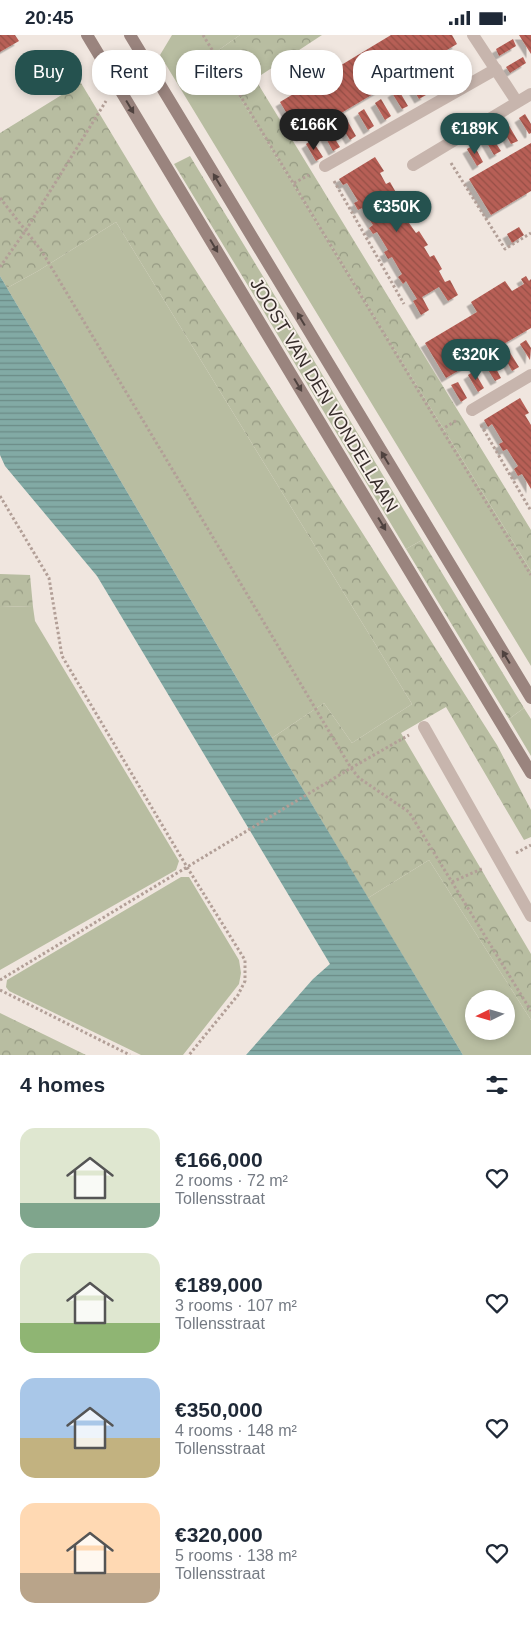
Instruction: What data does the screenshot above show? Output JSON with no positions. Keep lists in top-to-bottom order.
{
  "streets": {
    "street": ["JOOST VAN DEN VONDELLAAN"]
  },
  "north": "left",
  "page": {
    "status": "20:45",
    "chip": [
      "Buy",
      "Rent",
      "Filters",
      "New",
      "Apartment"
    ],
    "price": [
      "€166K",
      "€189K",
      "€350K",
      "€320K"
    ],
    "heading": "4 homes",
    "list": [
      {
        "name": "€166,000",
        "note": "2 rooms · 72 m² · Tollensstraat"
      },
      {
        "name": "€189,000",
        "note": "3 rooms · 107 m² · Tollensstraat"
      },
      {
        "name": "€350,000",
        "note": "4 rooms · 148 m² · Tollensstraat"
      },
      {
        "name": "€320,000",
        "note": "5 rooms · 138 m² · Tollensstraat"
      }
    ]
  }
}
